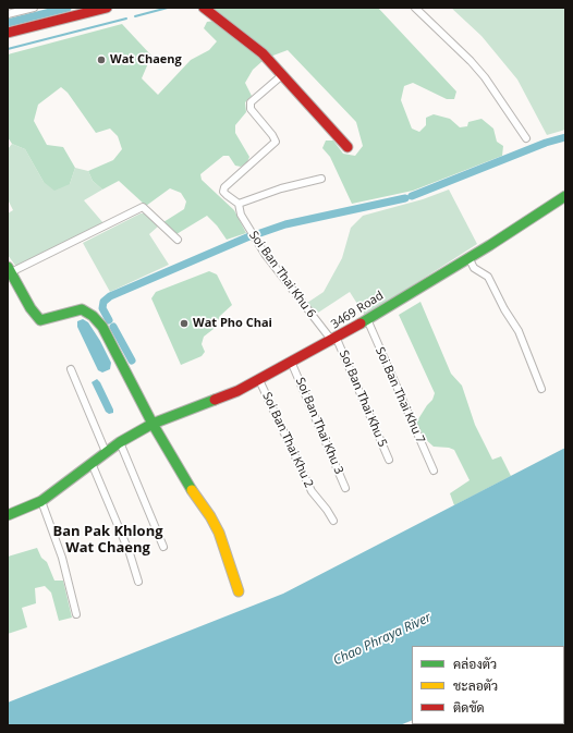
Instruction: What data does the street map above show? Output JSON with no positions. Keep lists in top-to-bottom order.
{
  "streets": {
    "street": [
      "Soi Ban Thai Khu 6",
      "3469 Road",
      "Soi Ban Thai Khu 7",
      "Soi Ban Thai Khu 5",
      "Soi Ban Thai Khu 3",
      "Soi Ban Thai Khu 2"
    ]
  },
  "crossings": [
    ["Soi Ban Thai Khu 6", "3469 Road"],
    ["Soi Ban Thai Khu 6", "Soi Ban Thai Khu 5"],
    ["3469 Road", "Soi Ban Thai Khu 7"],
    ["3469 Road", "Soi Ban Thai Khu 5"],
    ["3469 Road", "Soi Ban Thai Khu 3"],
    ["3469 Road", "Soi Ban Thai Khu 2"]
  ],
  "districts": ["Ban Pak Khlong Wat Chaeng"],
  "water": ["Chao Phraya River"],
  "places": ["Wat Chaeng", "Wat Pho Chai"],
  "legend": ["คล่องตัว", "ชะลอตัว", "ติดขัด"]
}
